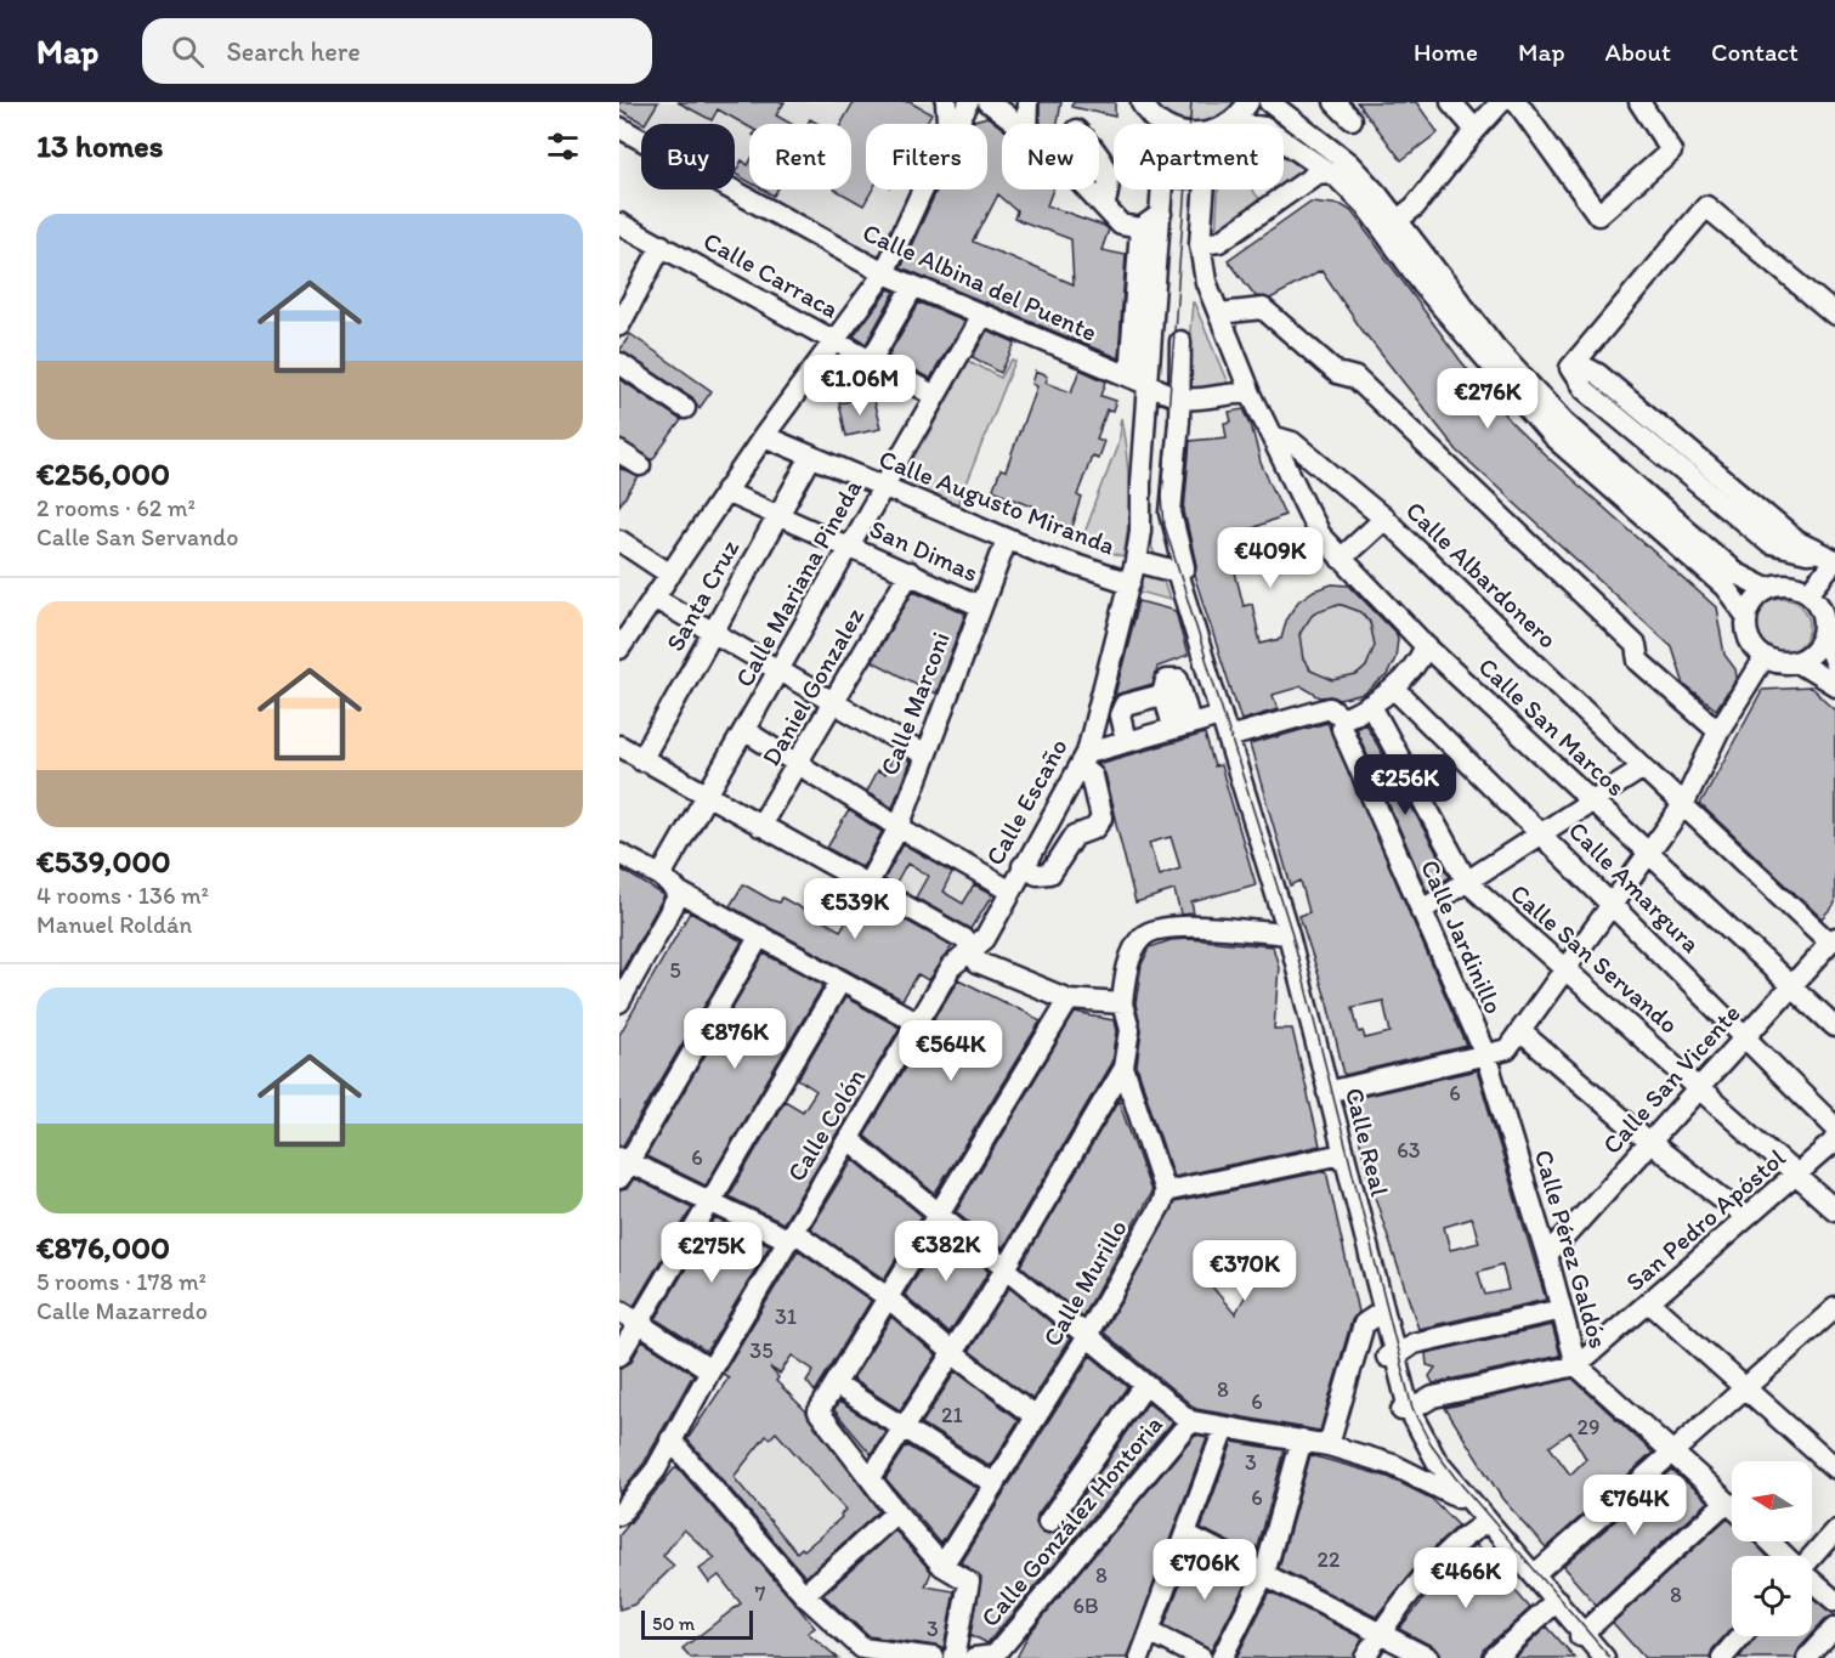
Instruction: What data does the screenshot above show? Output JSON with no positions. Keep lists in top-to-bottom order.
{
  "streets": {
    "street": [
      "Calle Carraca",
      "Calle Albina del Puente",
      "Calle Augusto Miranda",
      "San Dimas",
      "Calle Albardonero",
      "Calle Mariana Pineda",
      "Santa Cruz",
      "Daniel Gonzalez",
      "Calle Marconi",
      "Calle San Marcos",
      "Calle Escaño",
      "Calle Amargura",
      "Calle Jardinillo",
      "Calle San Servando",
      "Calle San Vicente",
      "Calle Colón",
      "Calle Real",
      "San Pedro Apóstol",
      "Calle Pérez Galdós",
      "Calle Murillo",
      "Calle González Hontoria"
    ]
  },
  "crossings": [
    ["Calle Carraca", "Calle Mariana Pineda"],
    ["Calle Albina del Puente", "Calle Mariana Pineda"],
    ["Calle Albina del Puente", "Calle Escaño"],
    ["Calle Albina del Puente", "Calle Real"],
    ["Calle Augusto Miranda", "Calle Mariana Pineda"],
    ["Calle Augusto Miranda", "Santa Cruz"],
    ["Calle Augusto Miranda", "Calle Marconi"],
    ["Calle Augusto Miranda", "Calle Escaño"],
    ["San Dimas", "Calle Mariana Pineda"],
    ["San Dimas", "Santa Cruz"],
    ["San Dimas", "Daniel Gonzalez"],
    ["San Dimas", "Calle Marconi"],
    ["Calle Albardonero", "Calle San Marcos"],
    ["Calle Albardonero", "Calle San Vicente"],
    ["Calle San Marcos", "Calle San Vicente"],
    ["Calle Escaño", "Calle Colón"],
    ["Calle Amargura", "Calle San Vicente"],
    ["Calle Jardinillo", "Calle Pérez Galdós"],
    ["Calle San Servando", "Calle San Vicente"],
    ["Calle San Servando", "San Pedro Apóstol"],
    ["Calle San Vicente", "Calle Pérez Galdós"],
    ["San Pedro Apóstol", "Calle Pérez Galdós"]
  ],
  "house_numbers": [
    "5",
    "6",
    "63",
    "6",
    "31",
    "35",
    "8",
    "6",
    "21",
    "29",
    "3",
    "6",
    "22",
    "8",
    "7",
    "8",
    "6B",
    "3"
  ],
  "scale_bar": "50 m",
  "north": "left",
  "page": {
    "header": "Map",
    "search": "Search here",
    "nav": [
      "Home",
      "Map",
      "About",
      "Contact"
    ],
    "heading": "13 homes",
    "chip": [
      "Buy",
      "Rent",
      "Filters",
      "New",
      "Apartment"
    ],
    "list": [
      {
        "name": "€256,000",
        "note": "2 rooms · 62 m² · Calle San Servando"
      },
      {
        "name": "€539,000",
        "note": "4 rooms · 136 m² · Manuel Roldán"
      },
      {
        "name": "€876,000",
        "note": "5 rooms · 178 m² · Calle Mazarredo"
      }
    ],
    "price": [
      "€1.06M",
      "€276K",
      "€409K",
      "€256K",
      "€539K",
      "€876K",
      "€564K",
      "€382K",
      "€275K",
      "€370K",
      "€764K",
      "€706K",
      "€466K"
    ],
    "scale": "50 m"
  }
}
